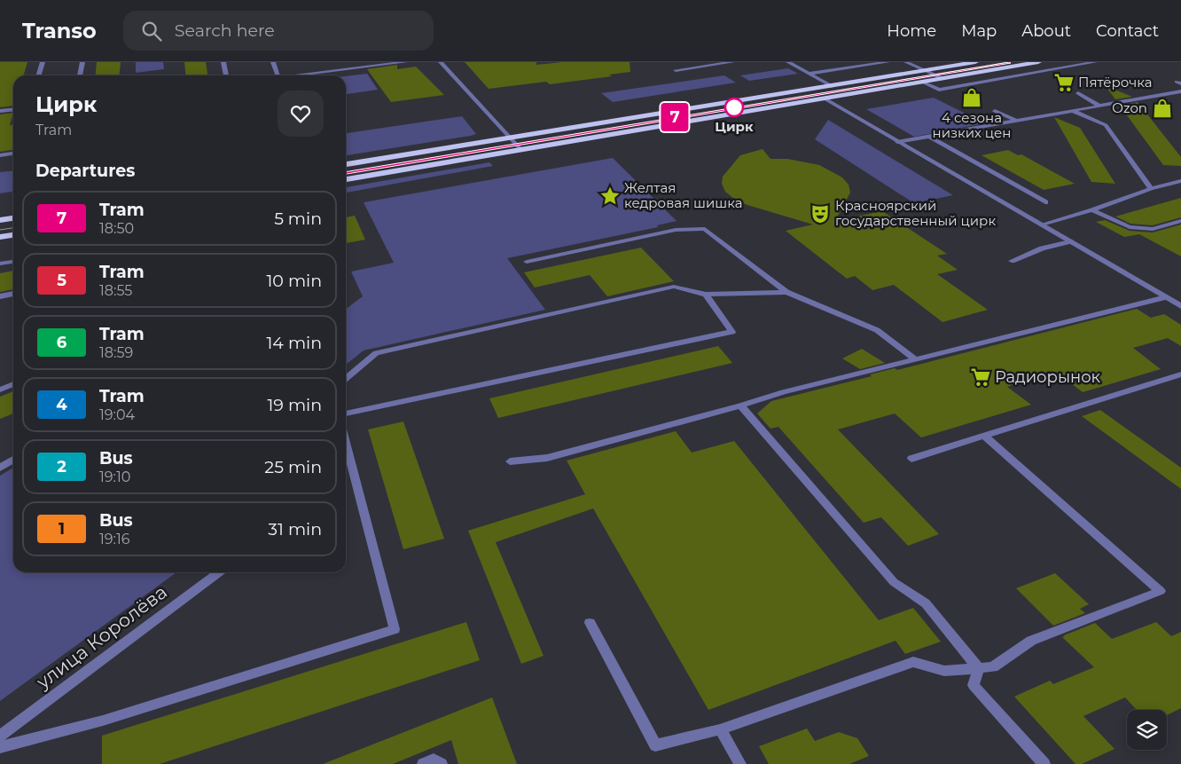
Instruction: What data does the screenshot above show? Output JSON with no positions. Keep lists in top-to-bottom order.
{
  "streets": {
    "street": ["улица Королёва"]
  },
  "places": {
    "supermarket": ["Пятёрочка", "Радиорынок"],
    "shop": ["4 сезона низких цен", "Ozon"],
    "other": ["Цирк"],
    "place": ["Желтая кедровая шишка"],
    "theatre": ["Красноярский государственный цирк"]
  },
  "lines": ["tram line 7"],
  "page": {
    "header": "Transo",
    "search": "Search here",
    "nav": [
      "Home",
      "Map",
      "About",
      "Contact"
    ],
    "on_map": "7",
    "heading": [
      ["Цирк", "Tram"],
      "Departures"
    ],
    "list": [
      {
        "mark": "7",
        "name": "Tram",
        "note": "18:50",
        "value": "5 min"
      },
      {
        "mark": "5",
        "name": "Tram",
        "note": "18:55",
        "value": "10 min"
      },
      {
        "mark": "6",
        "name": "Tram",
        "note": "18:59",
        "value": "14 min"
      },
      {
        "mark": "4",
        "name": "Tram",
        "note": "19:04",
        "value": "19 min"
      },
      {
        "mark": "2",
        "name": "Bus",
        "note": "19:10",
        "value": "25 min"
      },
      {
        "mark": "1",
        "name": "Bus",
        "note": "19:16",
        "value": "31 min"
      }
    ]
  }
}
